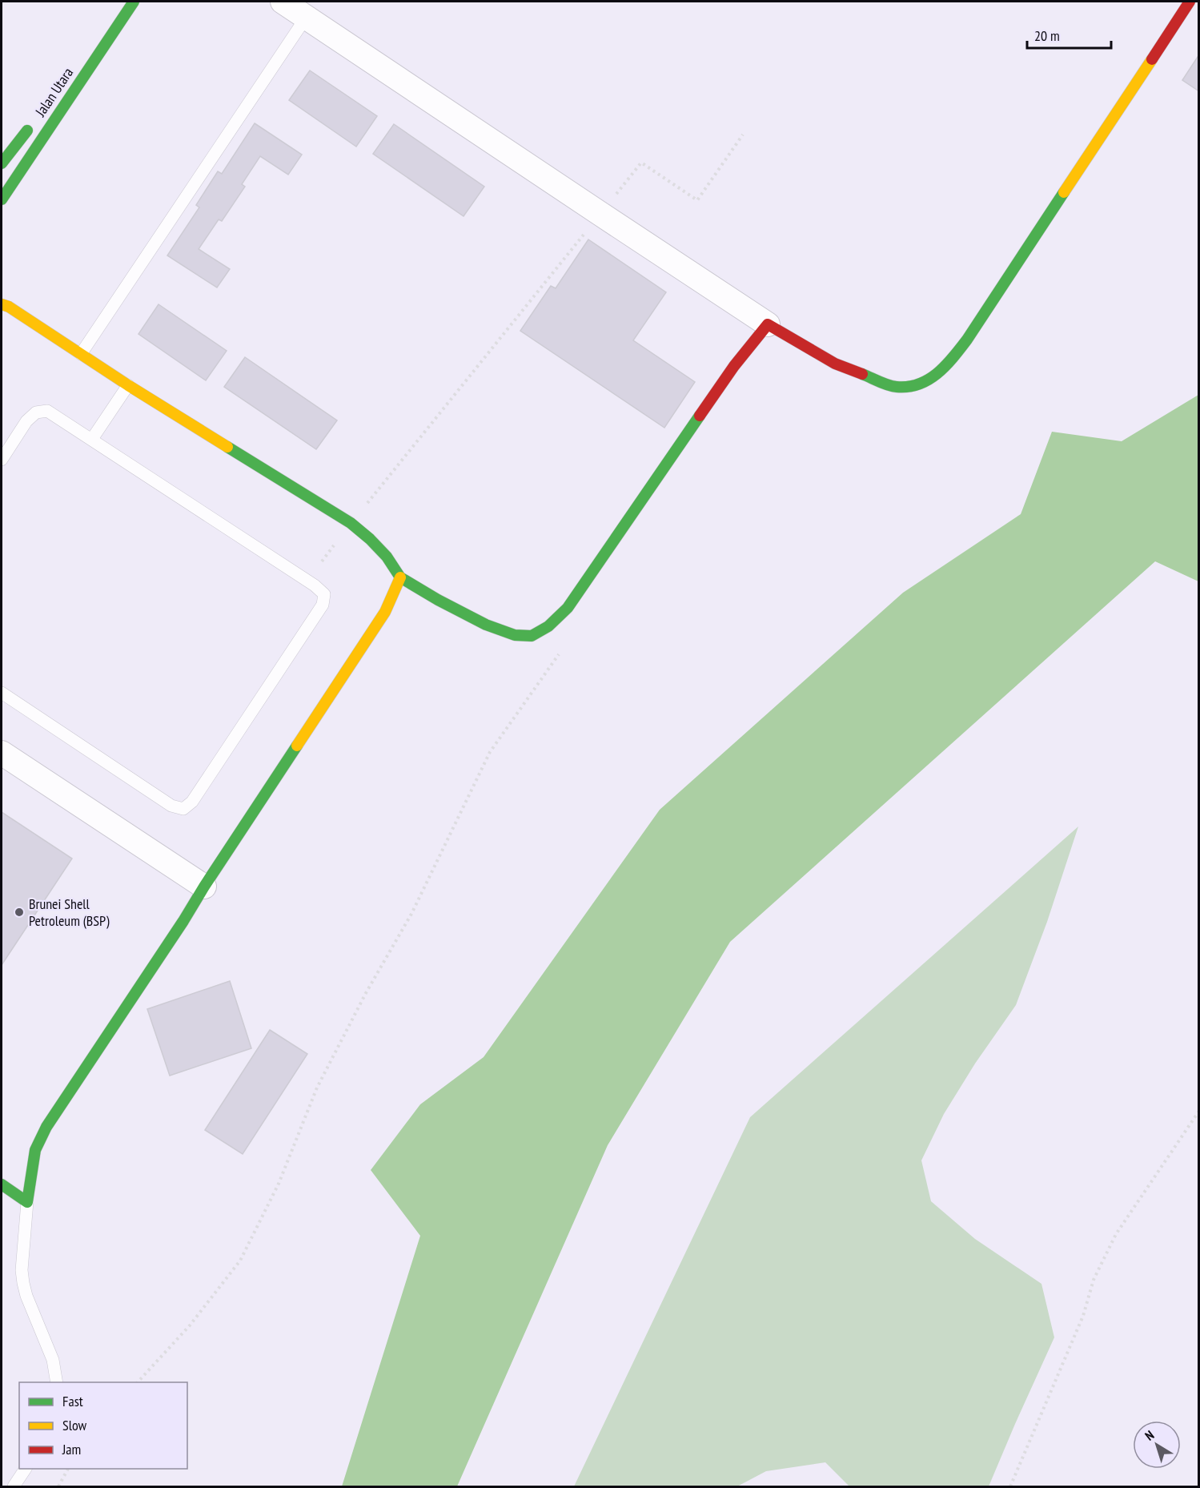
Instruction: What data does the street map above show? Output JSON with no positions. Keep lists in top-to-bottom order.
{
  "streets": {
    "street": ["Jalan Utara"]
  },
  "places": ["Brunei Shell Petroleum (BSP)"],
  "legend": ["Fast", "Slow", "Jam"],
  "scale_bar": "20 m",
  "north": "top left"
}
